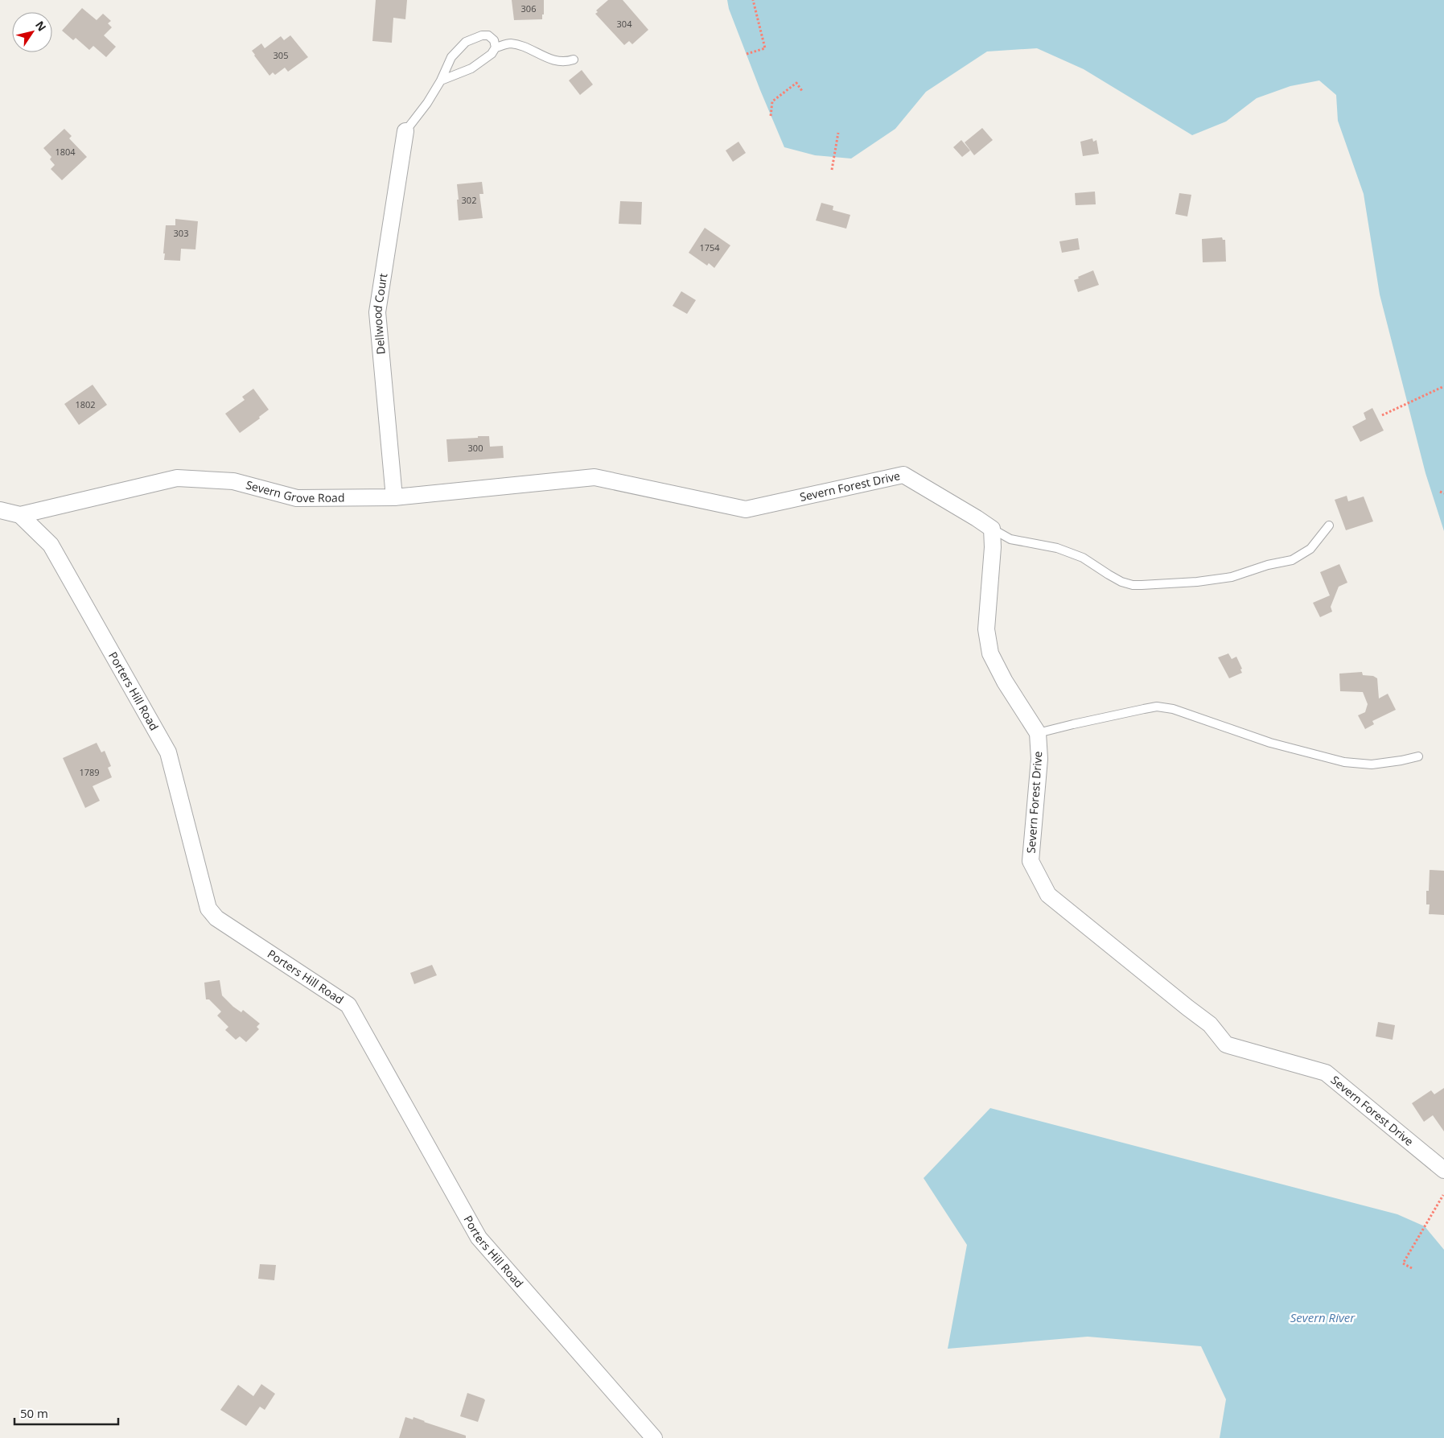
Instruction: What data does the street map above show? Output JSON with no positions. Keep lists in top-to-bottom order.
{
  "streets": {
    "street": [
      "Dellwood Court",
      "Severn Forest Drive",
      "Severn Grove Road",
      "Porters Hill Road"
    ]
  },
  "crossings": [
    ["Dellwood Court", "Severn Grove Road"],
    ["Severn Forest Drive", "Severn Grove Road"],
    ["Severn Grove Road", "Porters Hill Road"]
  ],
  "water": ["Severn River"],
  "house_numbers": [
    "306",
    "304",
    "305",
    "1804",
    "302",
    "303",
    "1754",
    "1802",
    "300",
    "1789"
  ],
  "scale_bar": "50 m",
  "north": "top right"
}
